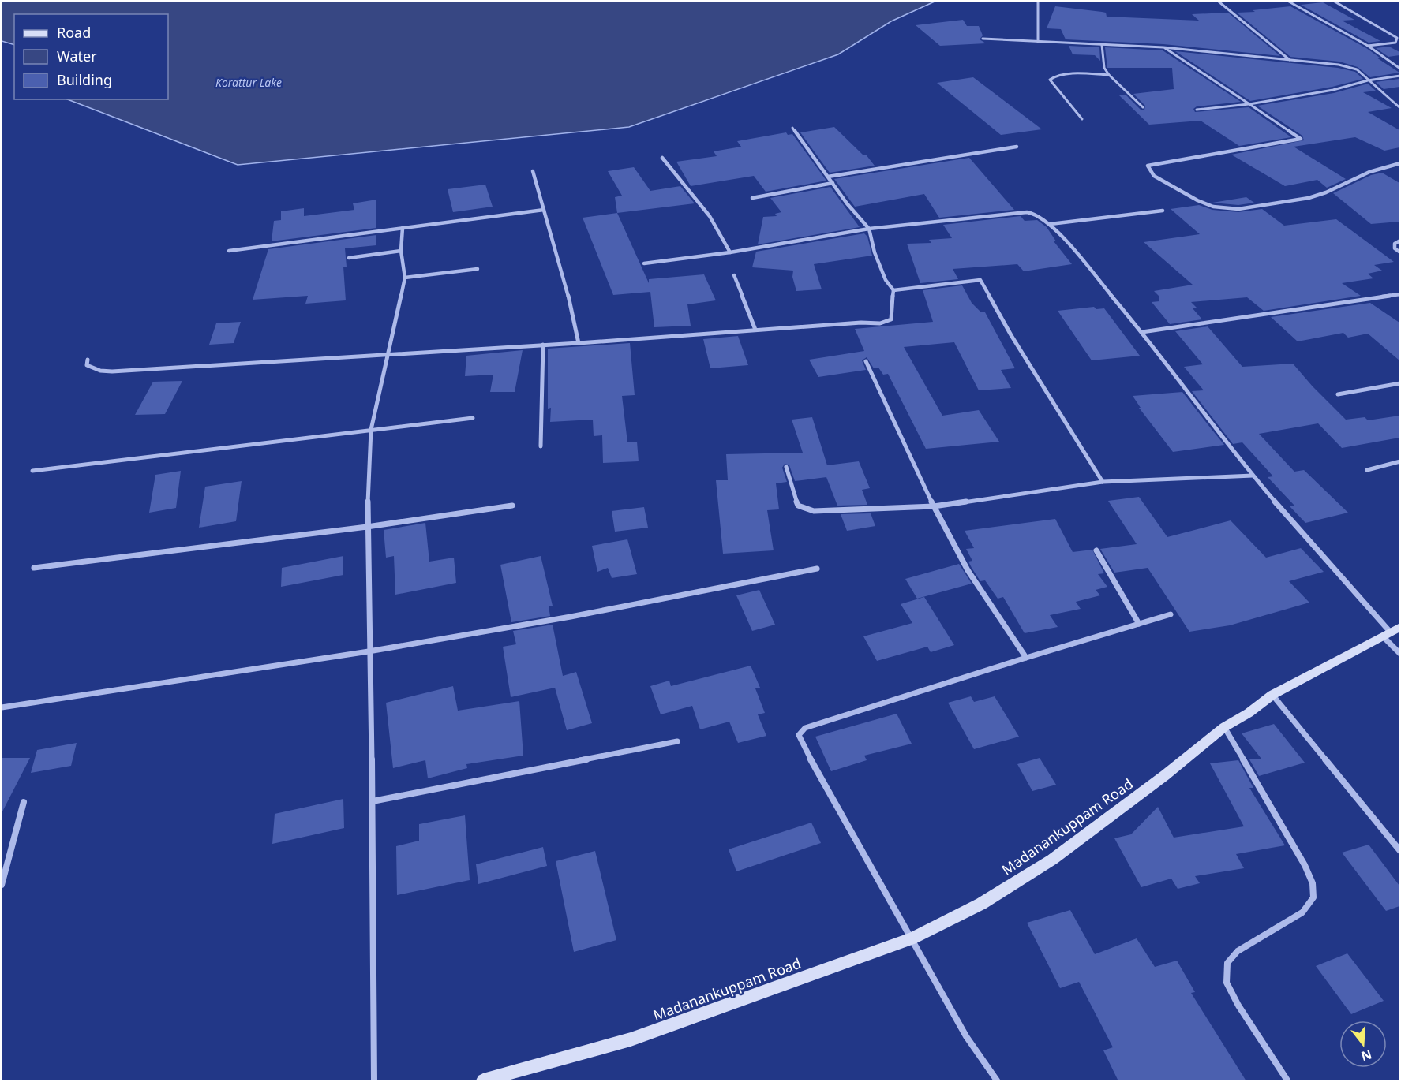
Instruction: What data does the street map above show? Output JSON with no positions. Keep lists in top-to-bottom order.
{
  "streets": {
    "main road": ["Madanankuppam Road"]
  },
  "water": ["Korattur Lake"],
  "legend": ["Road", "Water", "Building"],
  "north": "bottom"
}
